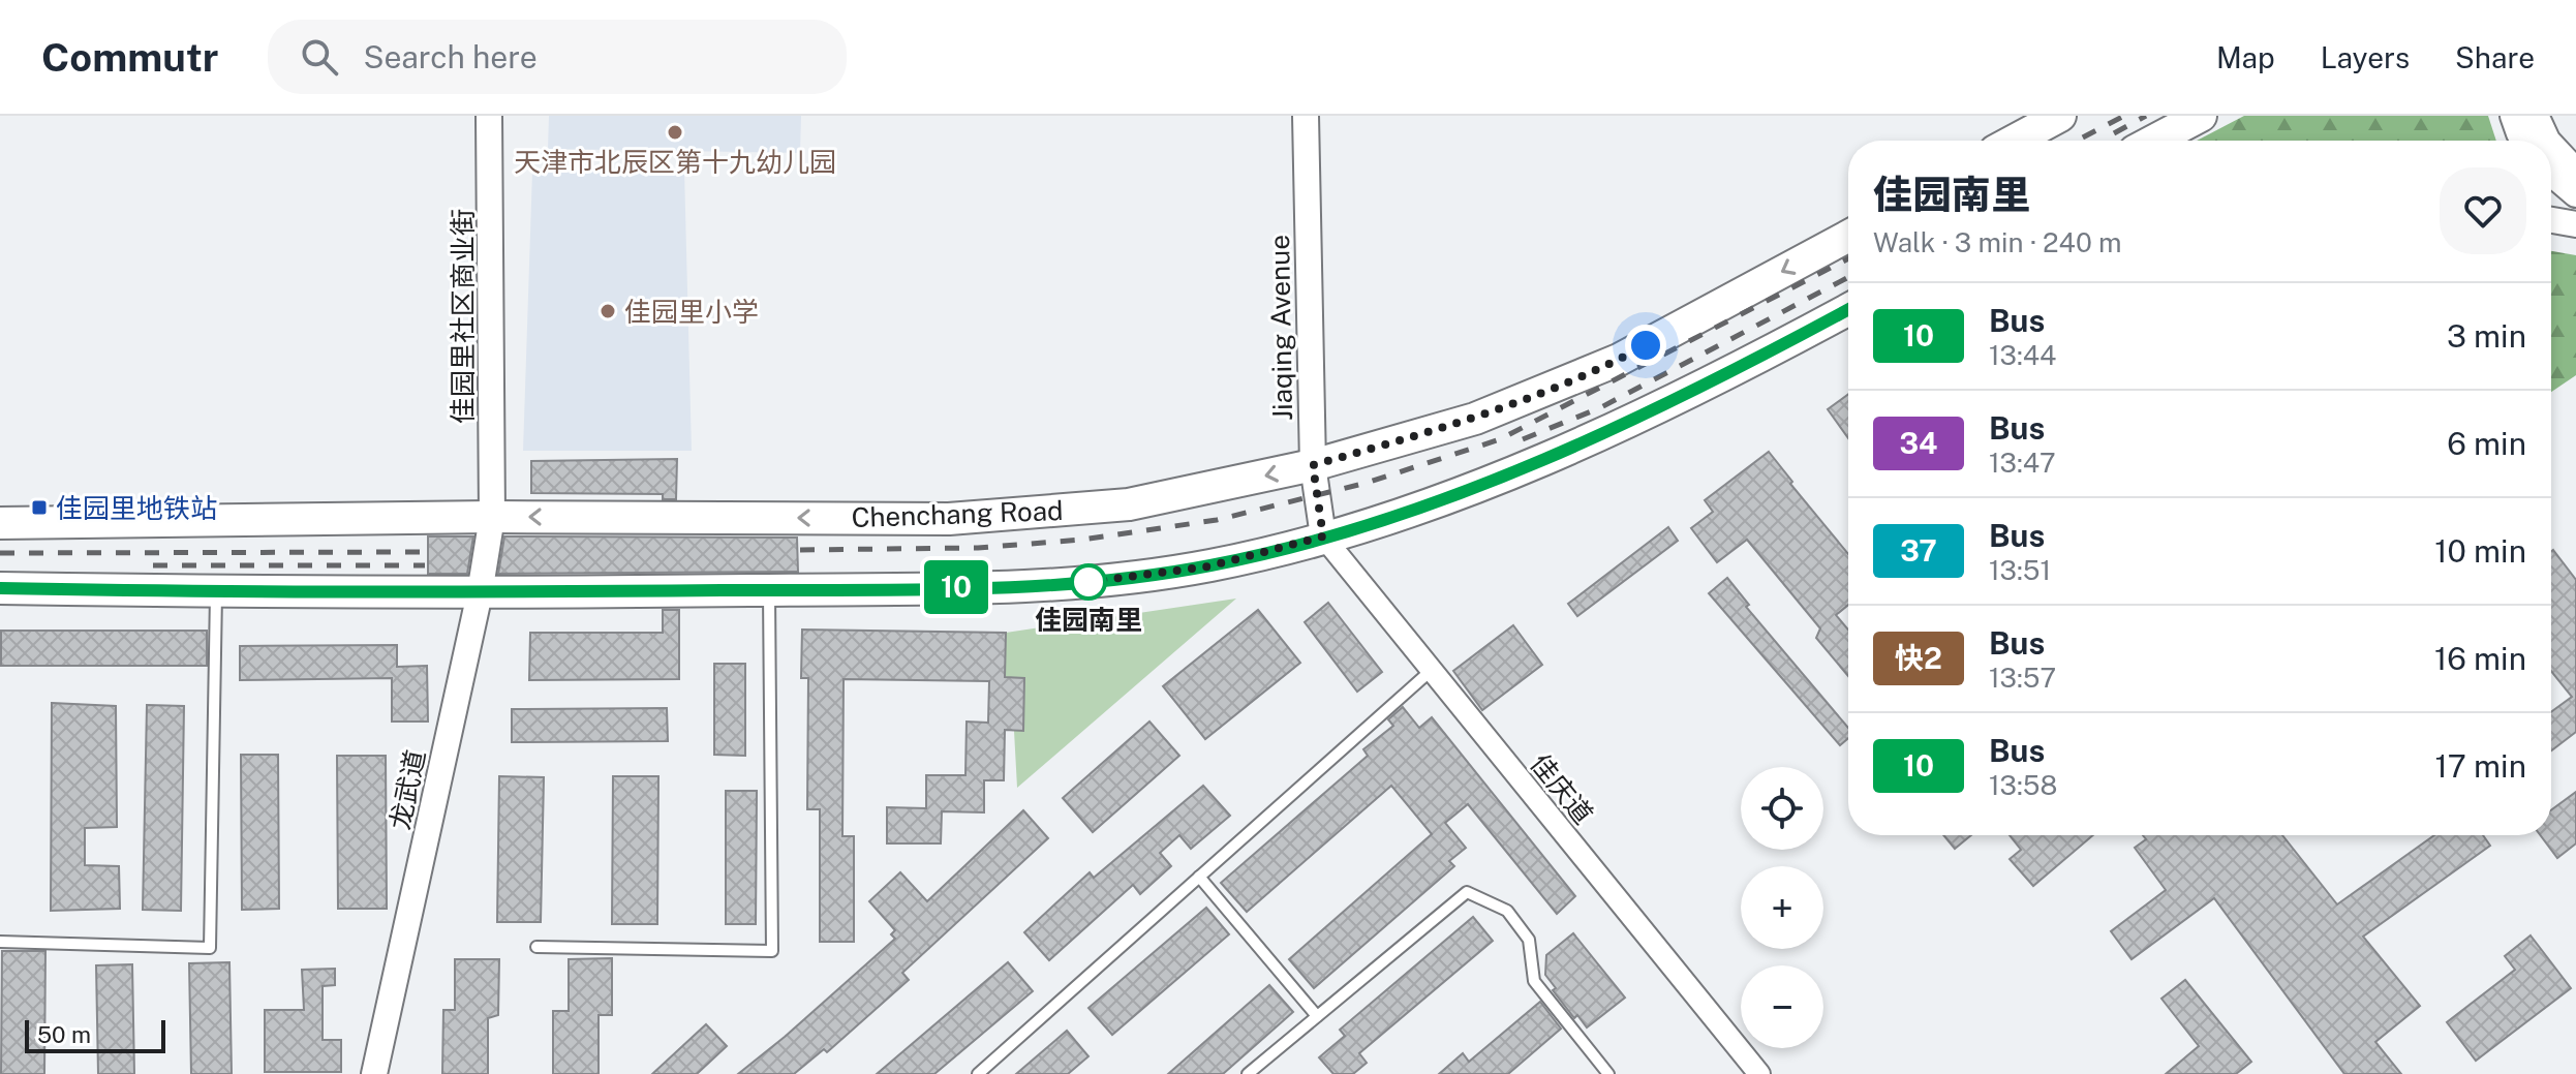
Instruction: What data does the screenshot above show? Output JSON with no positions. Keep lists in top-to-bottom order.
{
  "streets": {
    "main road": ["Chenchang Road"],
    "street": [
      "佳园里社区商业街",
      "Jiaqing Avenue",
      "佳庆道",
      "龙武道"
    ]
  },
  "crossings": [
    ["佳园里社区商业街", "Chenchang Road"],
    ["佳园里社区商业街", "龙武道"],
    ["Jiaqing Avenue", "Chenchang Road"],
    ["Jiaqing Avenue", "佳庆道"],
    ["Chenchang Road", "龙武道"]
  ],
  "places": {
    "other": ["天津市北辰区第十九幼儿园", "佳园里小学", "佳园南里"],
    "transit": ["佳园里地铁站"]
  },
  "lines": ["bus line 10"],
  "scale_bar": "50 m",
  "page": {
    "header": "Commutr",
    "search": "Search here",
    "nav": ["Map", "Layers", "Share"],
    "on_map": "10",
    "heading": ["佳园南里", "Walk · 3 min · 240 m"],
    "list": [
      {
        "mark": "10",
        "name": "Bus",
        "note": "13:44",
        "value": "3 min"
      },
      {
        "mark": "34",
        "name": "Bus",
        "note": "13:47",
        "value": "6 min"
      },
      {
        "mark": "37",
        "name": "Bus",
        "note": "13:51",
        "value": "10 min"
      },
      {
        "mark": "快2",
        "name": "Bus",
        "note": "13:57",
        "value": "16 min"
      },
      {
        "mark": "10",
        "name": "Bus",
        "note": "13:58",
        "value": "17 min"
      }
    ],
    "map_buttons": ["+", "−"],
    "scale": "50 m"
  }
}
